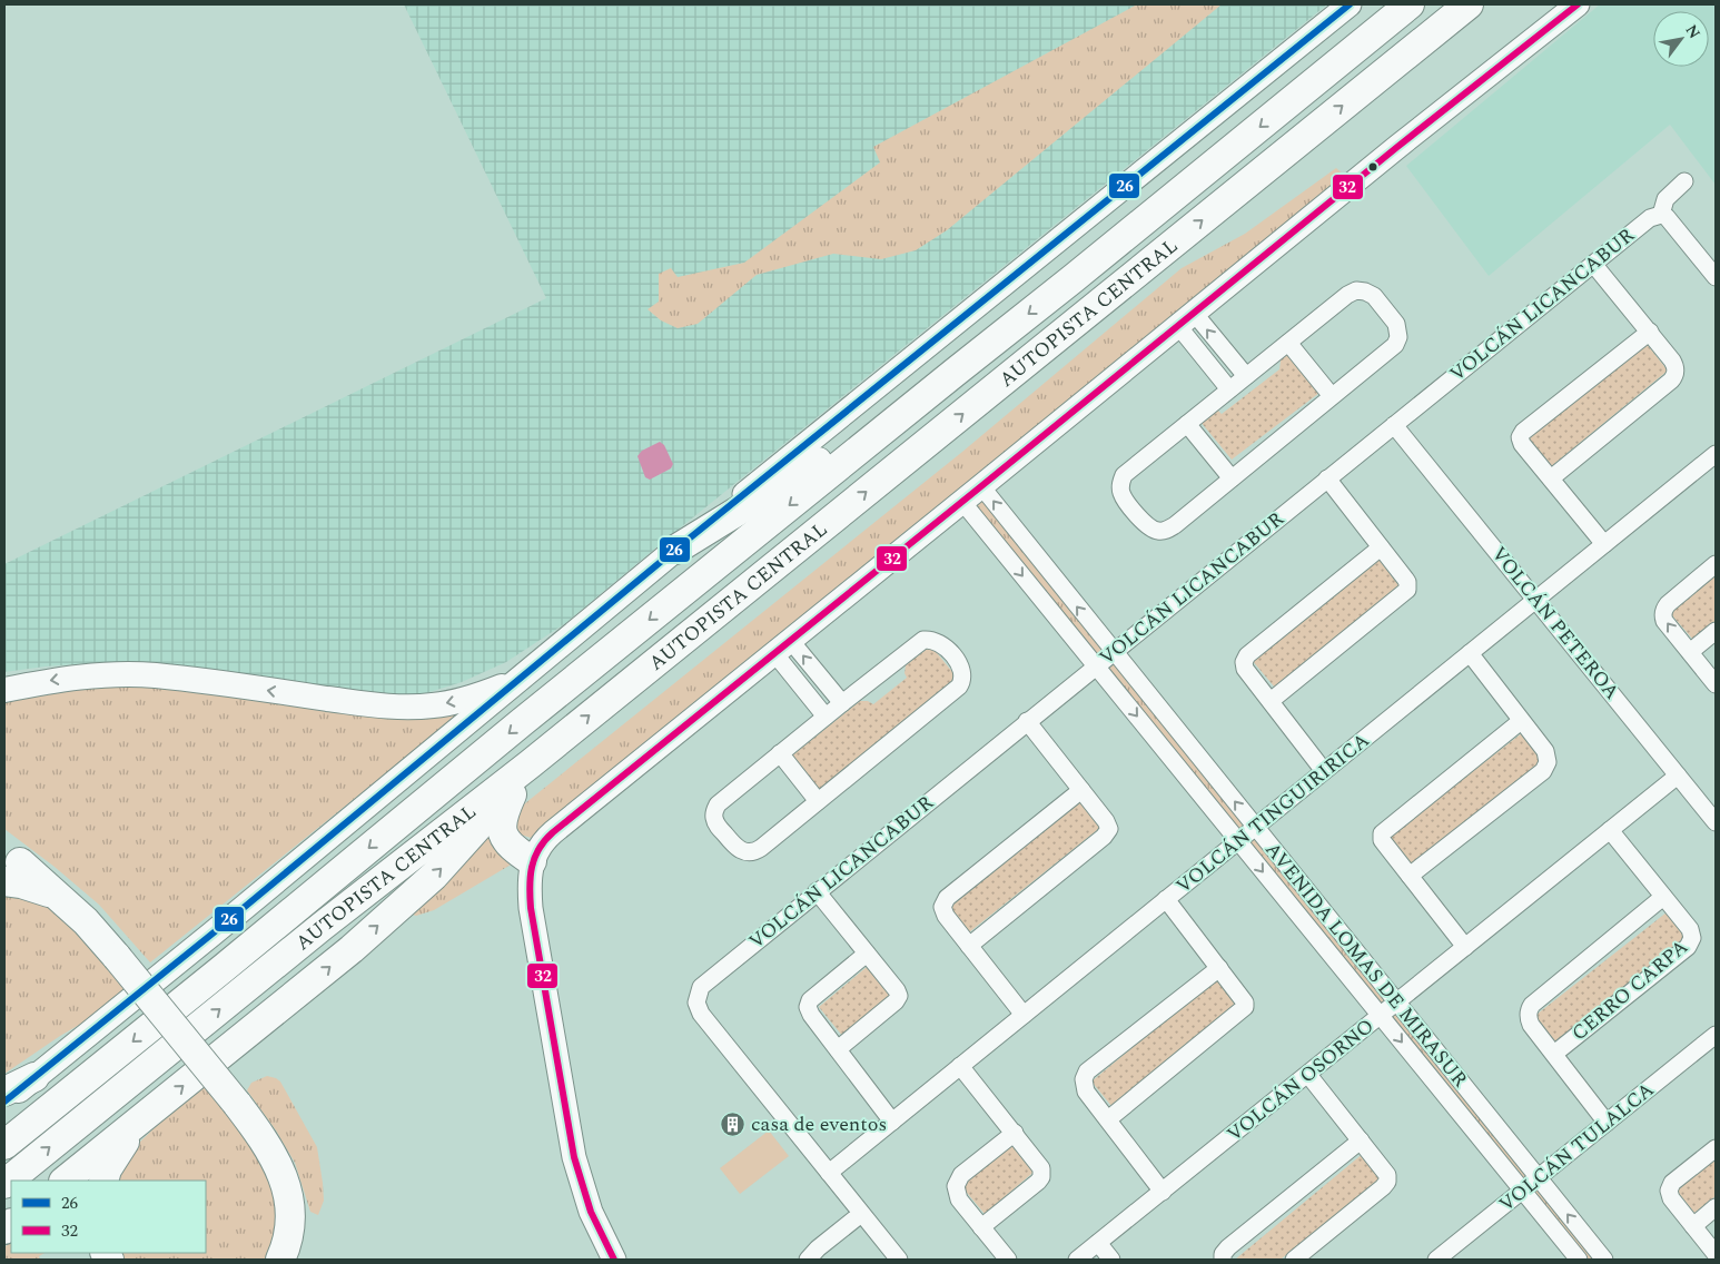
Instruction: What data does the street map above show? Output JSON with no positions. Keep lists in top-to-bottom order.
{
  "streets": {
    "highway": ["AUTOPISTA CENTRAL"],
    "street": [
      "VOLCÁN LICANCABUR",
      "VOLCÁN PETEROA",
      "VOLCÁN TINGUIRIRICA",
      "AVENIDA LOMAS DE MIRASUR",
      "CERRO CARPA",
      "VOLCÁN OSORNO",
      "VOLCÁN TULALCA"
    ]
  },
  "crossings": [
    ["VOLCÁN LICANCABUR", "VOLCÁN PETEROA"],
    ["VOLCÁN LICANCABUR", "VOLCÁN TINGUIRIRICA"],
    ["VOLCÁN LICANCABUR", "AVENIDA LOMAS DE MIRASUR"],
    ["VOLCÁN PETEROA", "VOLCÁN TINGUIRIRICA"],
    ["VOLCÁN PETEROA", "VOLCÁN OSORNO"],
    ["VOLCÁN TINGUIRIRICA", "AVENIDA LOMAS DE MIRASUR"],
    ["AVENIDA LOMAS DE MIRASUR", "VOLCÁN OSORNO"],
    ["AVENIDA LOMAS DE MIRASUR", "VOLCÁN TULALCA"],
    ["CERRO CARPA", "VOLCÁN OSORNO"],
    ["CERRO CARPA", "VOLCÁN TULALCA"]
  ],
  "places": {
    "building": ["casa de eventos"]
  },
  "lines": ["transit line 26", "transit line 32"],
  "legend": ["26", "32"],
  "north": "top right"
}
